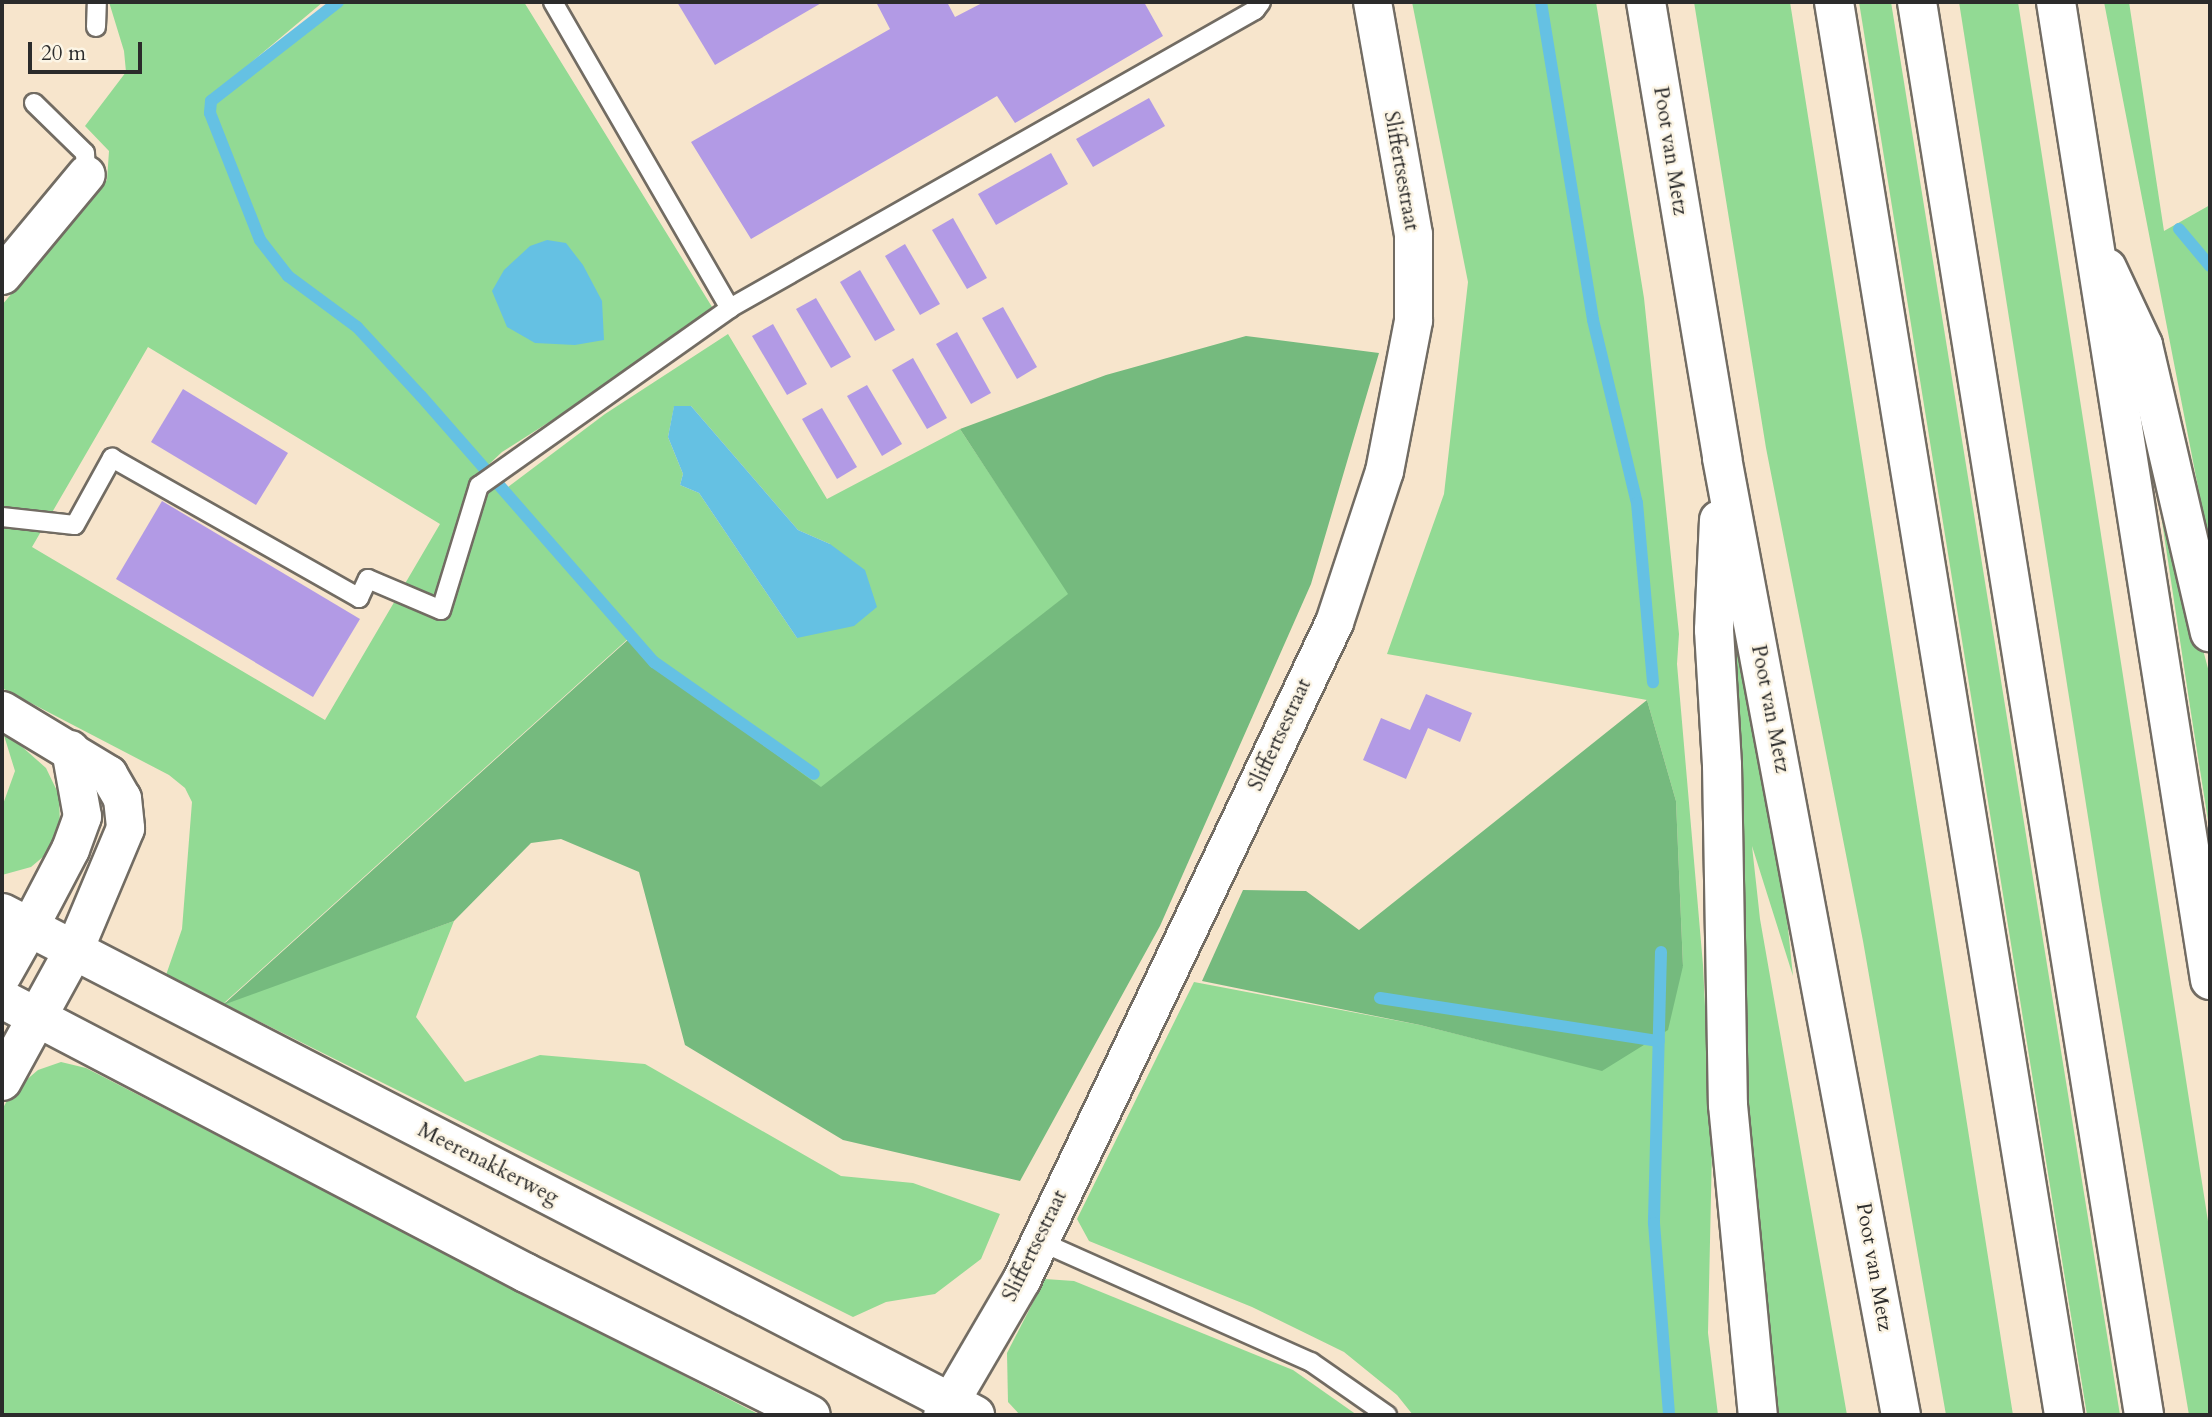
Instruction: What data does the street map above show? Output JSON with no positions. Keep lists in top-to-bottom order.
{
  "streets": {
    "main road": ["Poot van Metz", "Meerenakkerweg"],
    "street": ["Sliffertsestraat"]
  },
  "crossings": [
    ["Sliffertsestraat", "Meerenakkerweg"]
  ],
  "scale_bar": "20 m"
}
